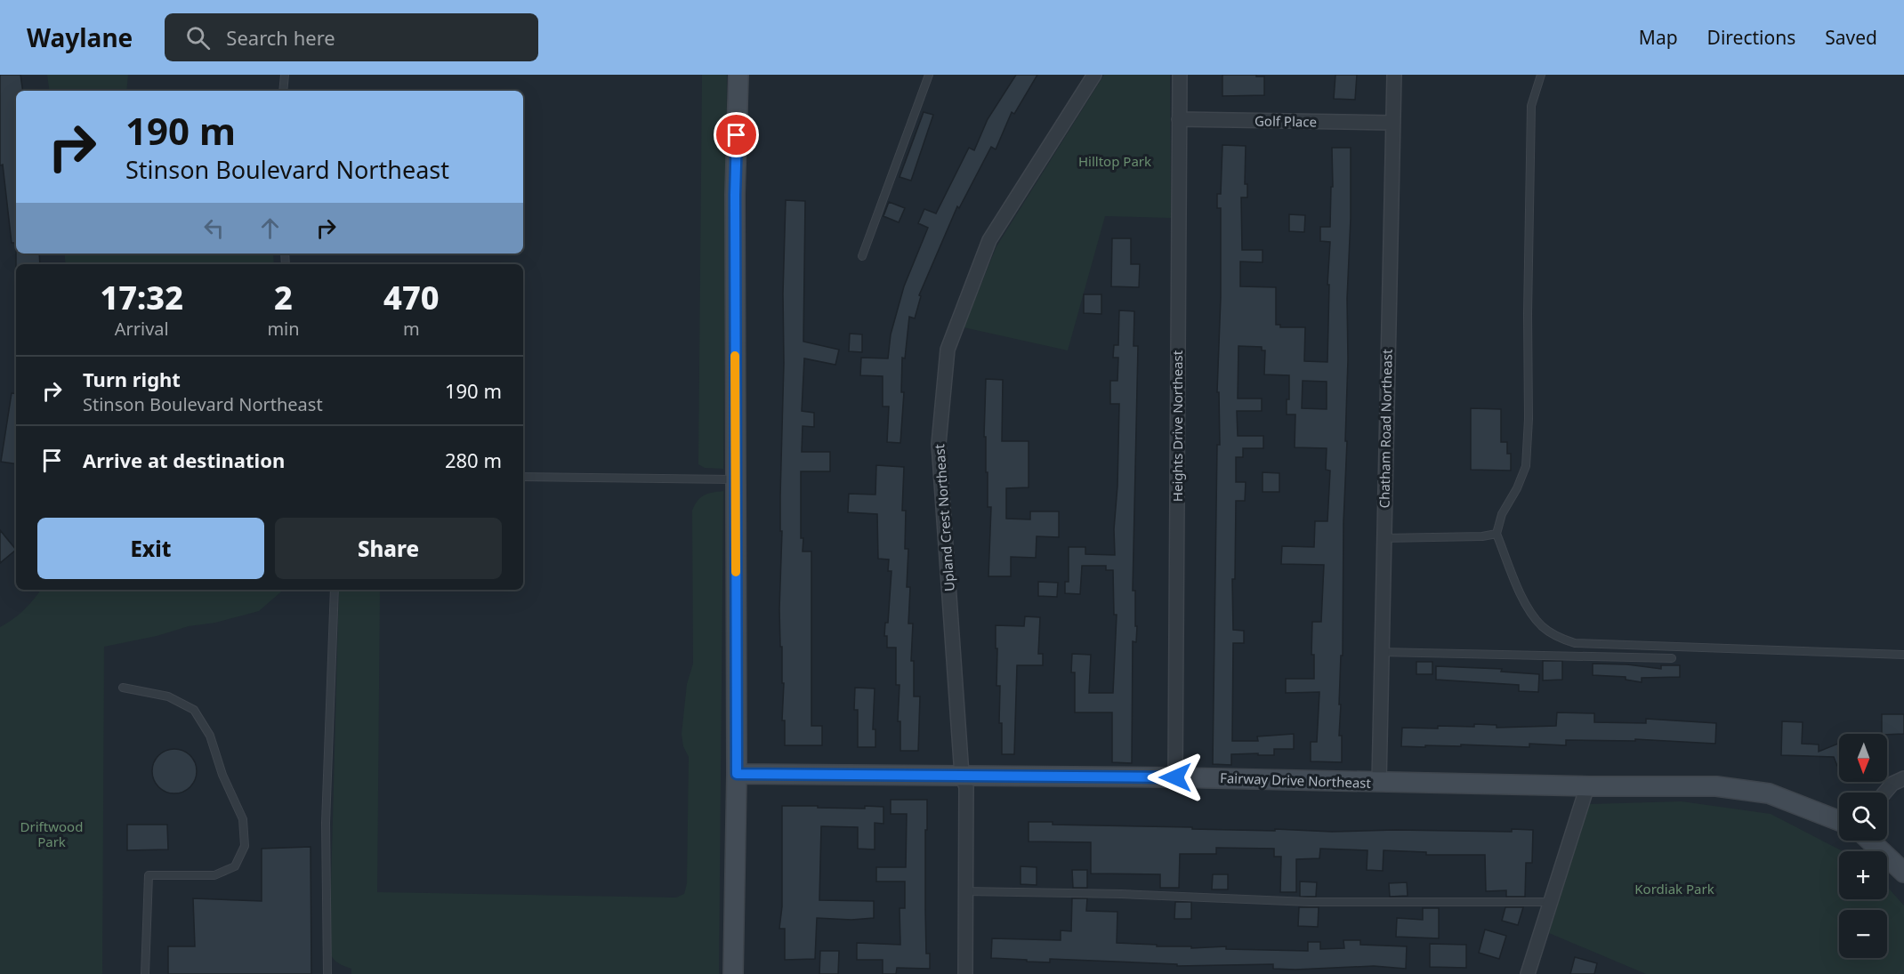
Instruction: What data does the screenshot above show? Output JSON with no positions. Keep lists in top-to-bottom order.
{
  "streets": {
    "street": [
      "Golf Place",
      "Heights Drive Northeast",
      "Chatham Road Northeast",
      "Upland Crest Northeast",
      "Fairway Drive Northeast"
    ]
  },
  "crossings": [
    ["Golf Place", "Heights Drive Northeast"],
    ["Golf Place", "Chatham Road Northeast"],
    ["Heights Drive Northeast", "Fairway Drive Northeast"],
    ["Chatham Road Northeast", "Fairway Drive Northeast"],
    ["Upland Crest Northeast", "Fairway Drive Northeast"]
  ],
  "parks": ["Hilltop Park", "Driftwood Park", "Kordiak Park"],
  "north": "bottom",
  "page": {
    "header": "Waylane",
    "search": "Search here",
    "nav": ["Map", "Directions", "Saved"],
    "turn": ["190 m", "Stinson Boulevard Northeast"],
    "eta": [
      "17:32",
      "Arrival",
      "2",
      "min",
      "470",
      "m"
    ],
    "list": [
      {
        "name": "Turn right",
        "note": "Stinson Boulevard Northeast",
        "value": "190 m"
      },
      {
        "name": "Arrive at destination",
        "value": "280 m"
      }
    ],
    "buttons": ["Exit", "Share"],
    "map_buttons": ["+", "−"]
  }
}
